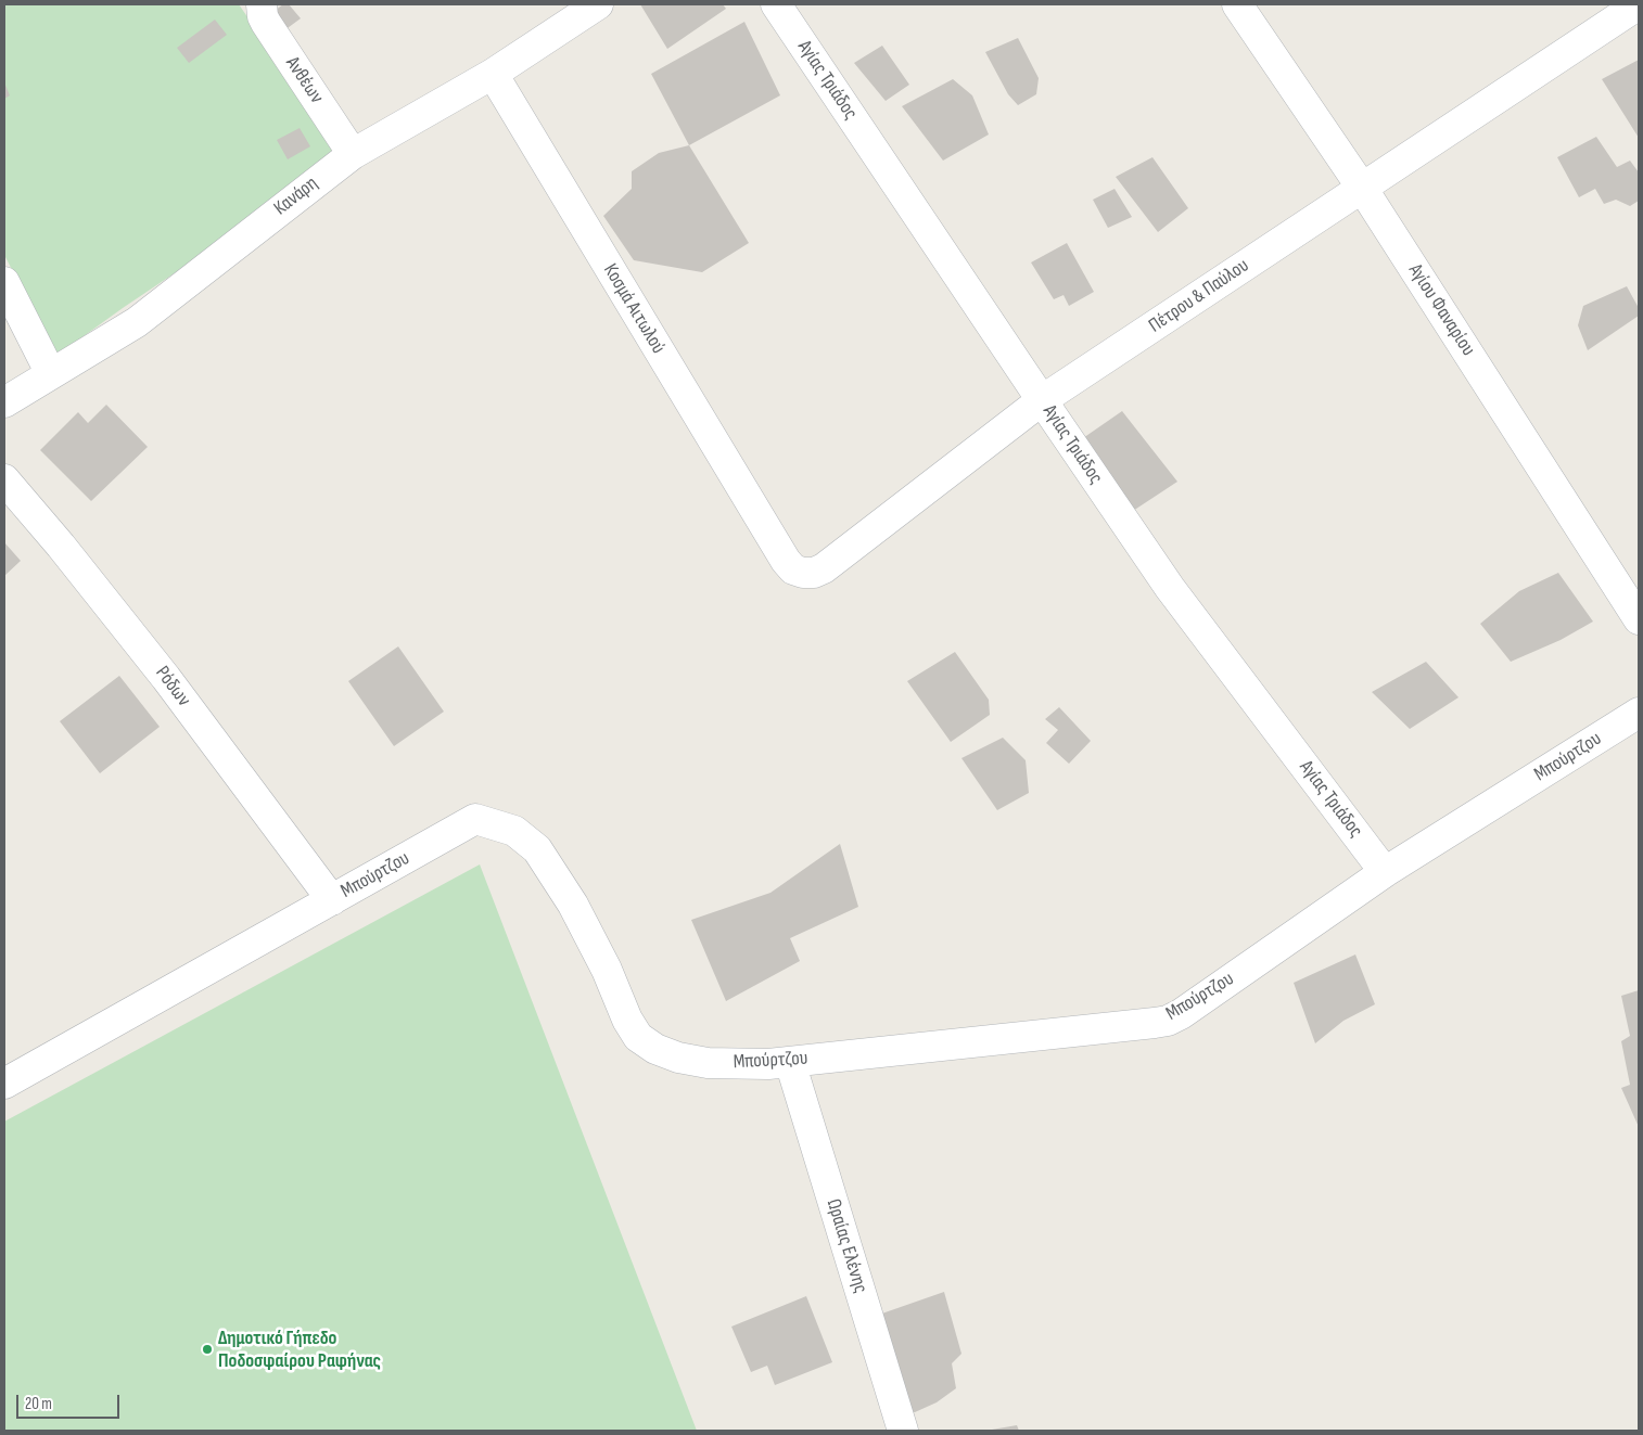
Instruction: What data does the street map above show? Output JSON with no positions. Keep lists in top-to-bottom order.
{
  "streets": {
    "street": [
      "Ανθέων",
      "Αγίας Τριάδος",
      "Κανάρη",
      "Πέτρου & Παύλου",
      "Κοσμά Αιτωλού",
      "Αγίου Φαναρίου",
      "Ρόδων",
      "Μπούρτζου",
      "Ωραίας Ελένης"
    ]
  },
  "crossings": [
    ["Ανθέων", "Κανάρη"],
    ["Αγίας Τριάδος", "Πέτρου & Παύλου"],
    ["Αγίας Τριάδος", "Μπούρτζου"],
    ["Κανάρη", "Κοσμά Αιτωλού"],
    ["Πέτρου & Παύλου", "Κοσμά Αιτωλού"],
    ["Πέτρου & Παύλου", "Αγίου Φαναρίου"],
    ["Ρόδων", "Μπούρτζου"],
    ["Μπούρτζου", "Ωραίας Ελένης"]
  ],
  "places": ["Δημοτικό Γήπεδο Ποδοσφαίρου Ραφήνας"],
  "scale_bar": "20 m"
}
